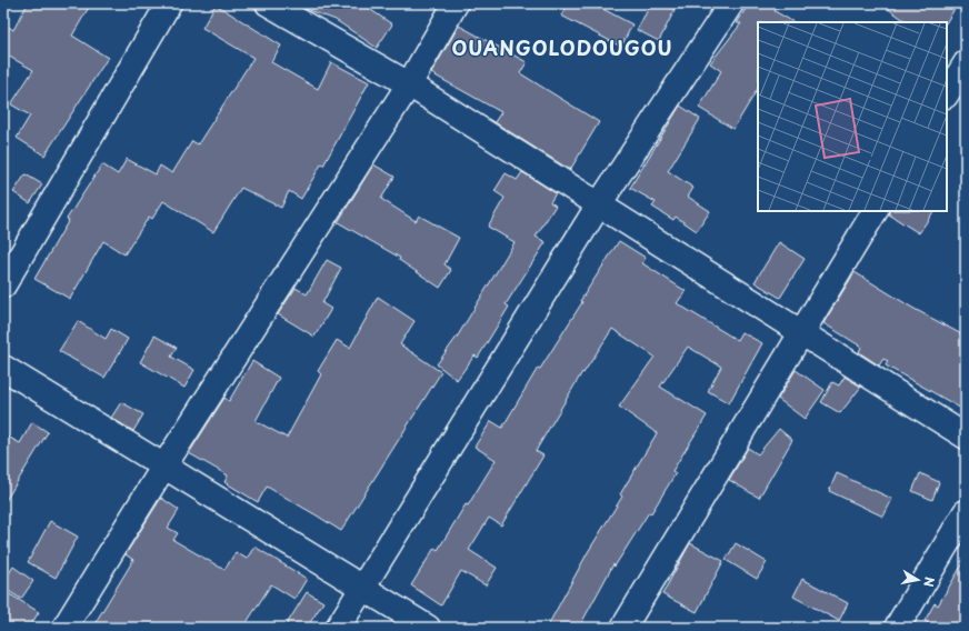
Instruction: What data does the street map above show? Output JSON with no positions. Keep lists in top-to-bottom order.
{
  "districts": ["OUANGOLODOUGOU"],
  "north": "right"
}
